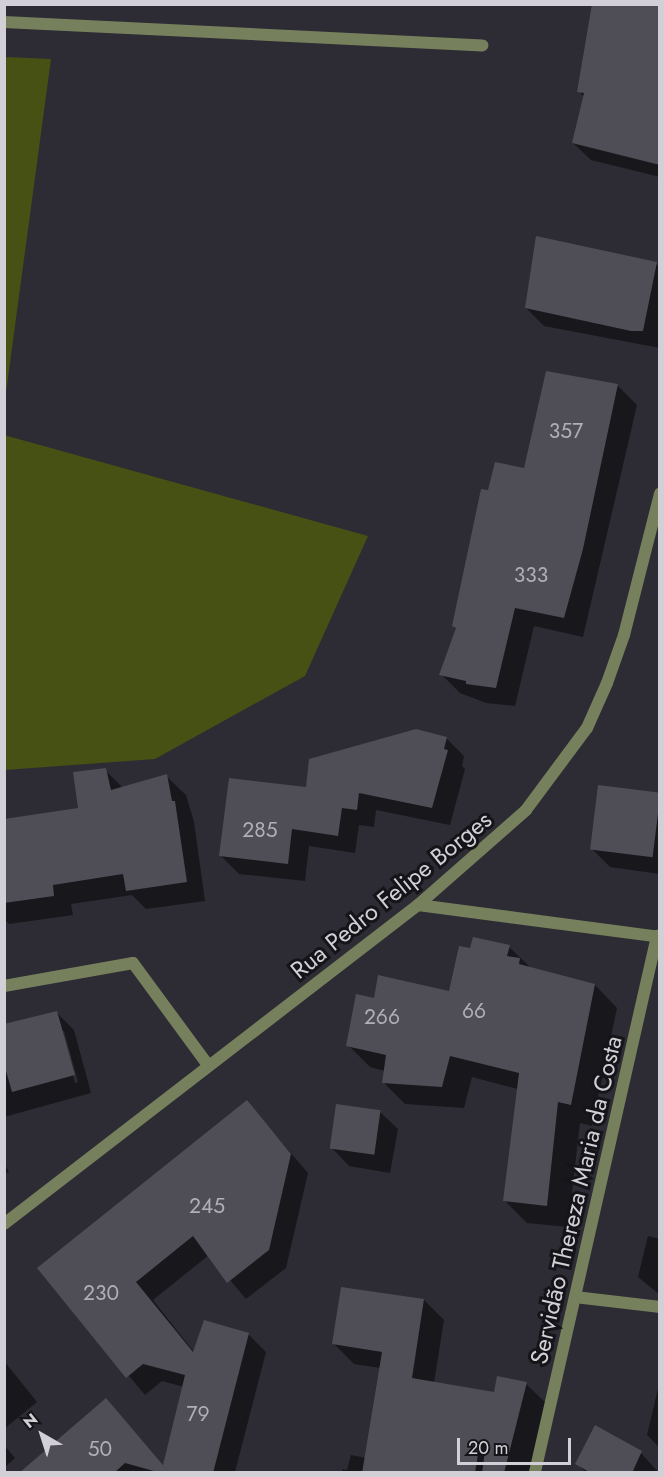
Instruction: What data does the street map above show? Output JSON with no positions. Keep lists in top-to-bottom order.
{
  "streets": {
    "street": ["Rua Pedro Felipe Borges", "Servidão Thereza Maria da Costa"]
  },
  "house_numbers": [
    "357",
    "333",
    "285",
    "66",
    "266",
    "245",
    "230",
    "79",
    "50"
  ],
  "scale_bar": "20 m",
  "north": "top left"
}
